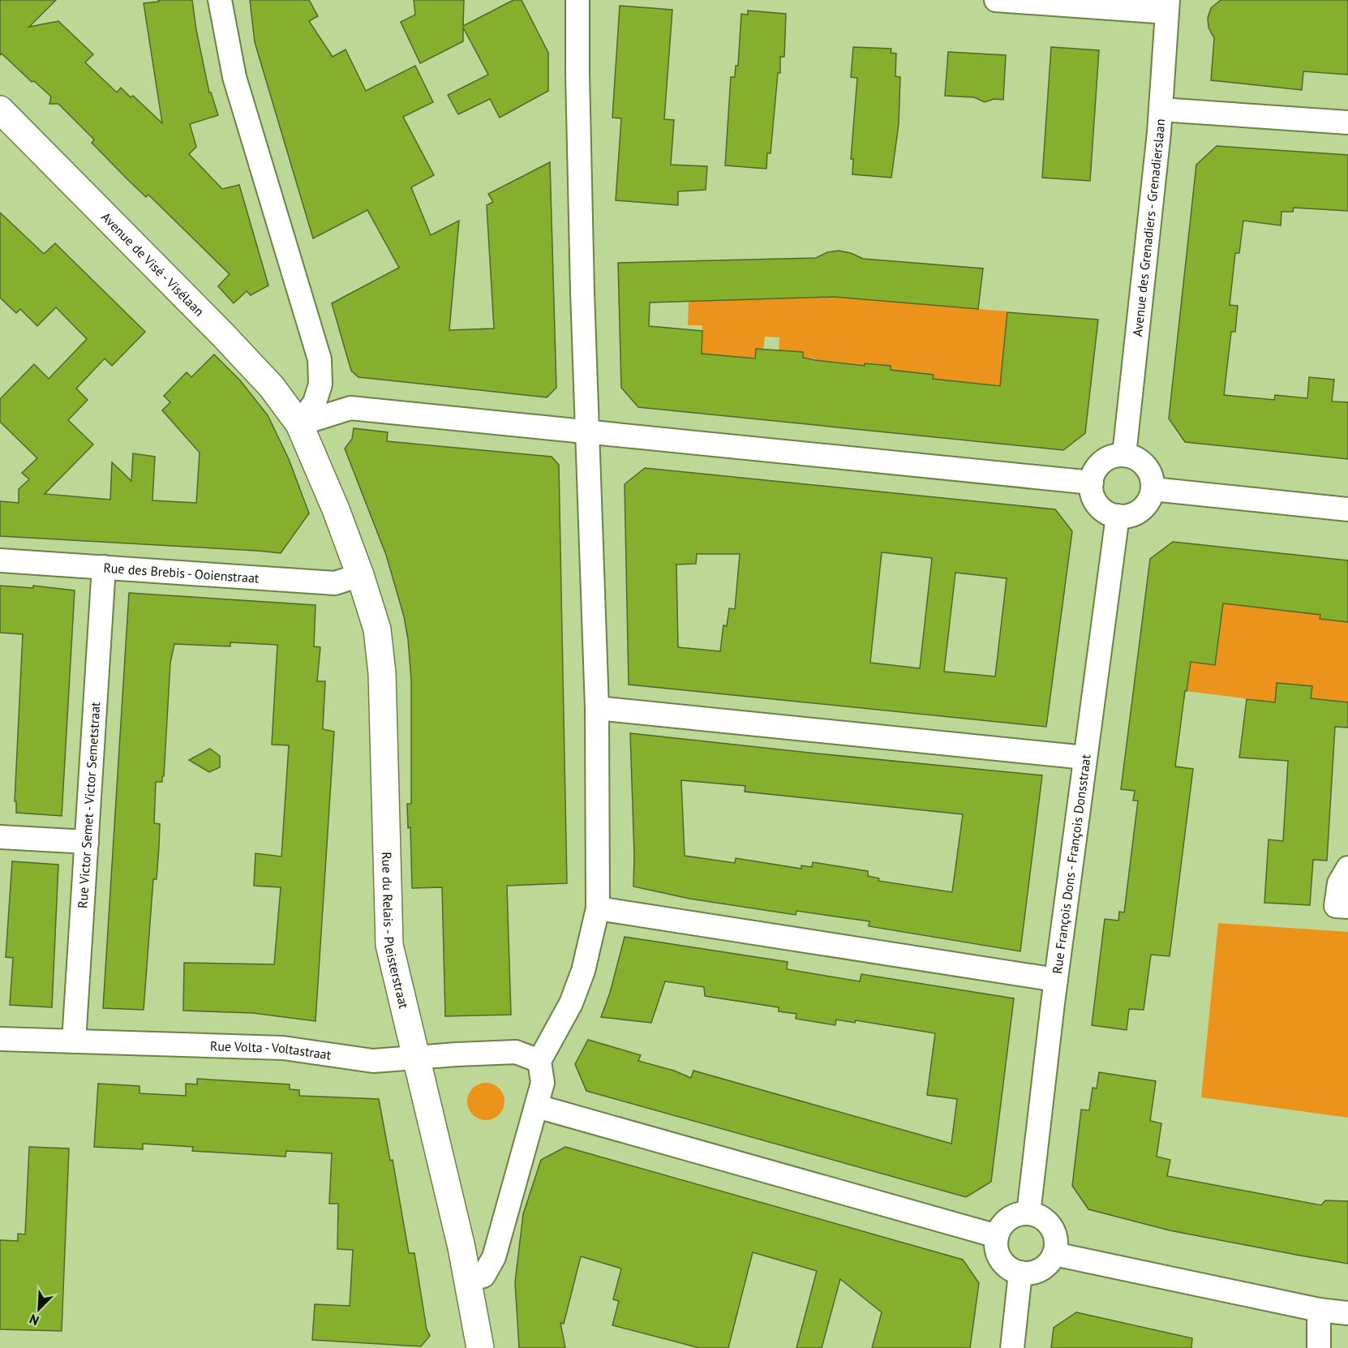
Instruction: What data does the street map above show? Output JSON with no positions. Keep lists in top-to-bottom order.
{
  "streets": {
    "street": [
      "Avenue des Grenadiers - Grenadierslaan",
      "Avenue de Visé - Visélaan",
      "Rue des Brebis - Ooienstraat",
      "Rue Victor Semet - Victor Semetstraat",
      "Rue François Dons - François Donsstraat",
      "Rue du Relais - Pleisterstraat",
      "Rue Volta - Voltastraat"
    ]
  },
  "crossings": [
    ["Avenue des Grenadiers - Grenadierslaan", "Rue François Dons - François Donsstraat"],
    ["Avenue de Visé - Visélaan", "Rue des Brebis - Ooienstraat"],
    ["Avenue de Visé - Visélaan", "Rue du Relais - Pleisterstraat"],
    ["Rue des Brebis - Ooienstraat", "Rue Victor Semet - Victor Semetstraat"],
    ["Rue des Brebis - Ooienstraat", "Rue du Relais - Pleisterstraat"],
    ["Rue Victor Semet - Victor Semetstraat", "Rue Volta - Voltastraat"],
    ["Rue du Relais - Pleisterstraat", "Rue Volta - Voltastraat"]
  ],
  "north": "bottom left"
}
